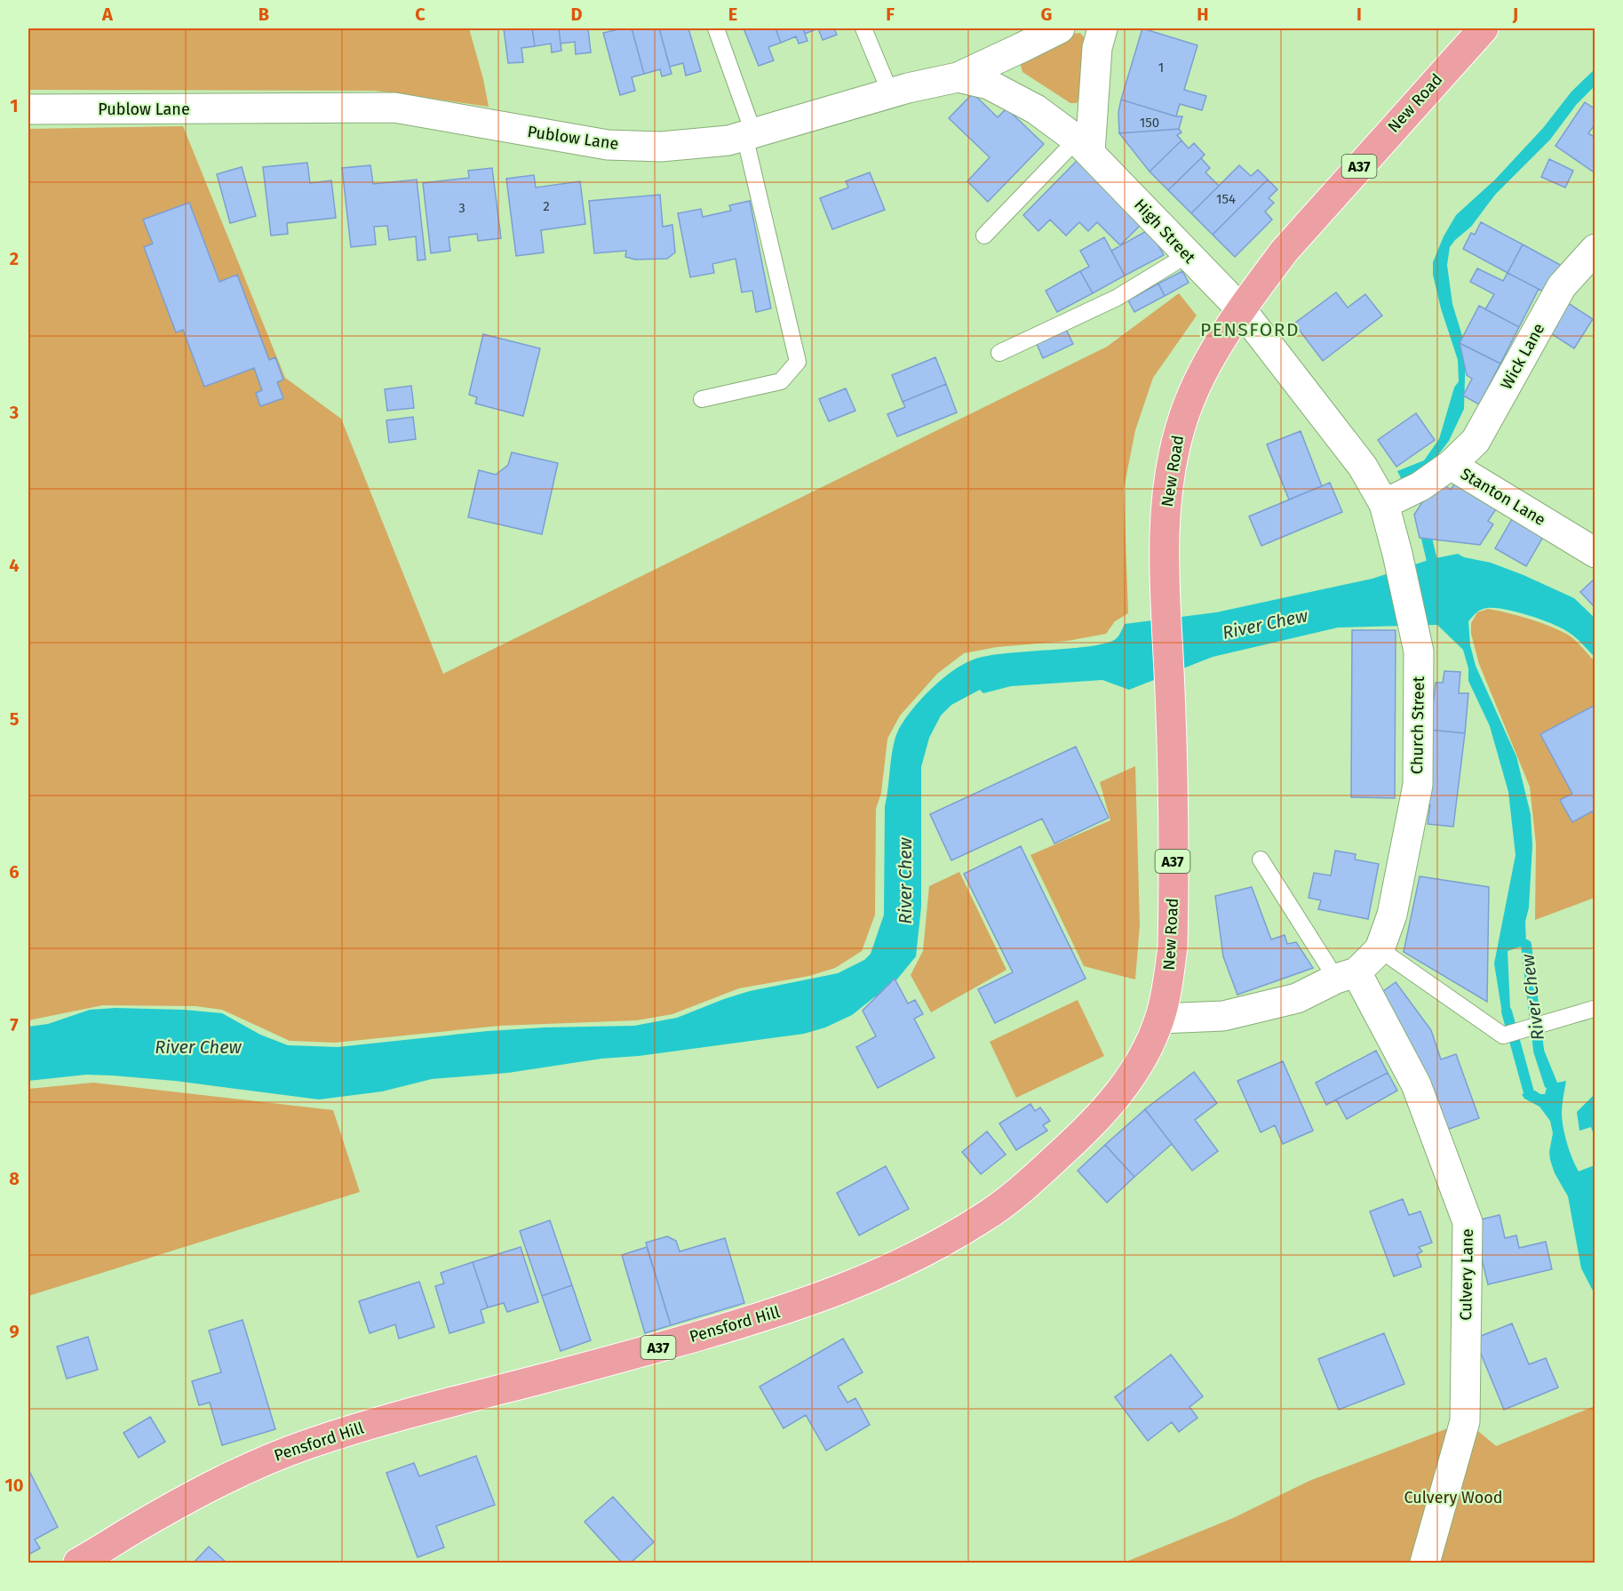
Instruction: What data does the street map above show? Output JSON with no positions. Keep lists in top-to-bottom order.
{
  "streets": {
    "highway": ["New Road", "A37", "Pensford Hill"],
    "street": [
      "Publow Lane",
      "High Street",
      "Wick Lane",
      "Stanton Lane",
      "Church Street",
      "Culvery Lane"
    ]
  },
  "crossings": [
    ["New Road", "High Street"],
    ["New Road", "Church Street"],
    ["New Road", "Pensford Hill"],
    ["Publow Lane", "High Street"],
    ["High Street", "Church Street"],
    ["Wick Lane", "Stanton Lane"],
    ["Stanton Lane", "Church Street"],
    ["Church Street", "Culvery Lane"],
    ["Church Street", "Pensford Hill"]
  ],
  "districts": ["PENSFORD"],
  "water": ["River Chew"],
  "parks": ["Culvery Wood"],
  "house_numbers": [
    "1",
    "150",
    "154",
    "2",
    "3"
  ],
  "grid": {
    "columns": [
      "A",
      "B",
      "C",
      "D",
      "E",
      "F",
      "G",
      "H",
      "I",
      "J"
    ],
    "rows": [
      "1",
      "2",
      "3",
      "4",
      "5",
      "6",
      "7",
      "8",
      "9",
      "10"
    ]
  }
}
